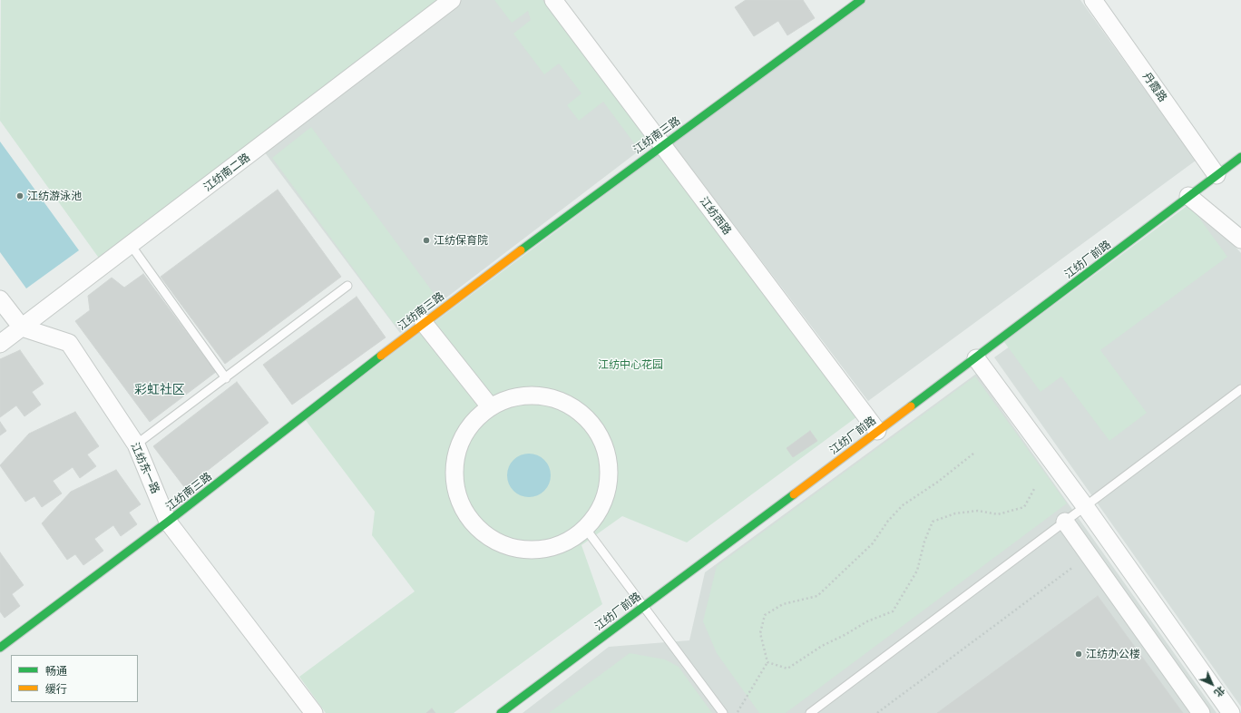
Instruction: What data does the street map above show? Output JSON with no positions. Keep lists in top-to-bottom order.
{
  "streets": {
    "street": [
      "丹霞路",
      "江纺南三路",
      "江纺南二路",
      "江纺西路",
      "江纺厂前路",
      "江纺东一路"
    ]
  },
  "crossings": [
    ["丹霞路", "江纺厂前路"],
    ["江纺南三路", "江纺西路"],
    ["江纺南三路", "江纺东一路"],
    ["江纺南二路", "江纺东一路"],
    ["江纺西路", "江纺厂前路"]
  ],
  "districts": ["彩虹社区"],
  "parks": ["江纺中心花园"],
  "places": ["江纺游泳池", "江纺保育院", "江纺办公楼"],
  "legend": ["畅通", "缓行"],
  "north": "bottom right"
}
